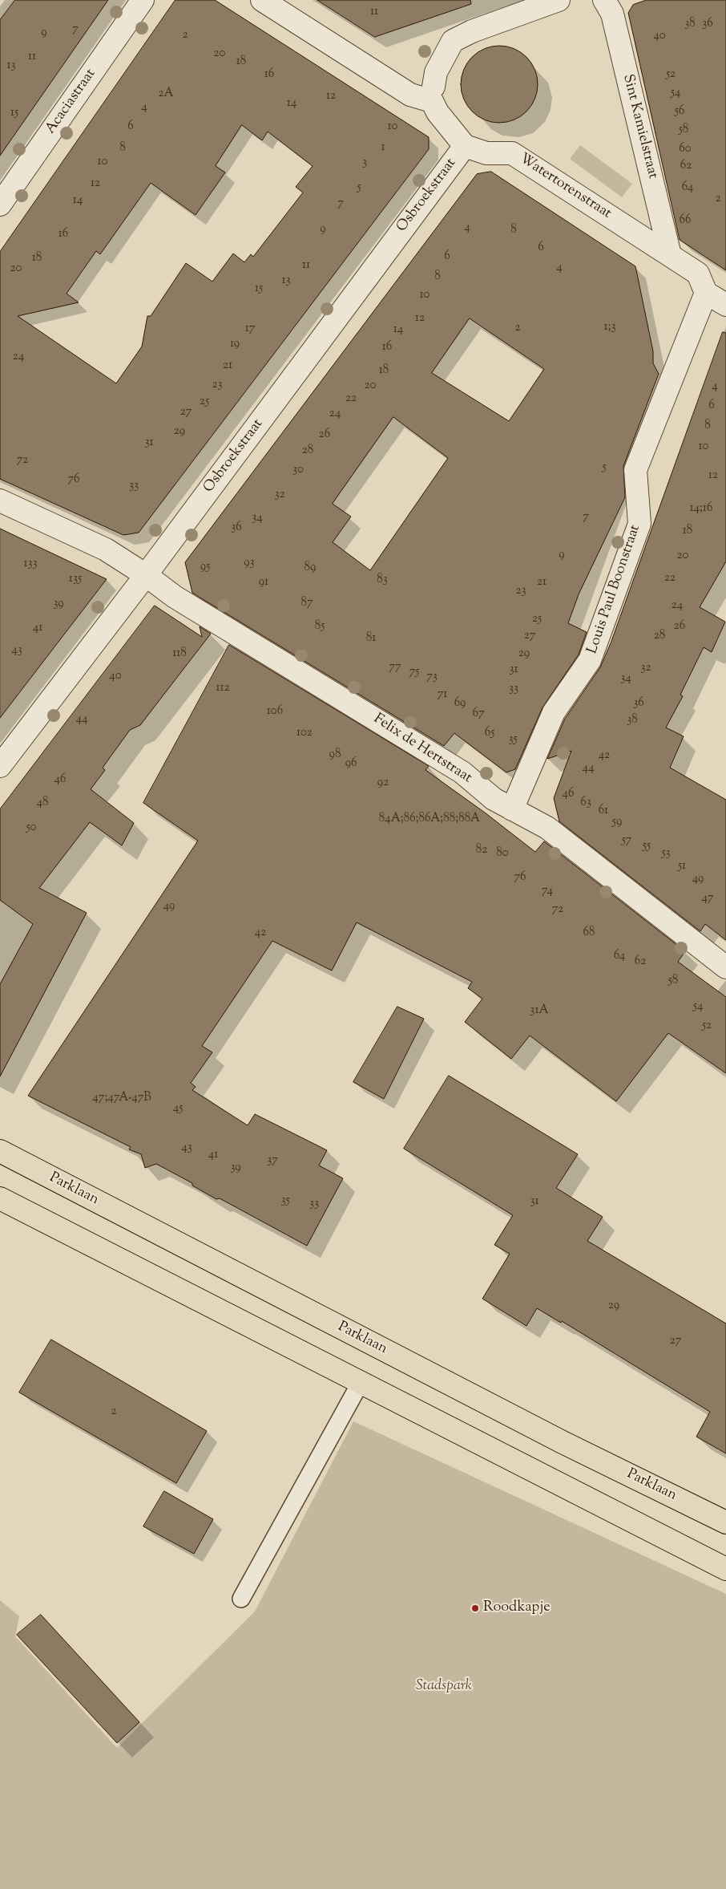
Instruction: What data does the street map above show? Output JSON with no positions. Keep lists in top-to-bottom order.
{
  "streets": {
    "main road": ["Parklaan"],
    "street": [
      "Acaciastraat",
      "Sint Kamielstraat",
      "Watertorenstraat",
      "Osbroekstraat",
      "Louis Paul Boonstraat",
      "Felix de Hertstraat"
    ]
  },
  "crossings": [
    ["Sint Kamielstraat", "Watertorenstraat"],
    ["Watertorenstraat", "Osbroekstraat"],
    ["Watertorenstraat", "Louis Paul Boonstraat"],
    ["Osbroekstraat", "Felix de Hertstraat"],
    ["Louis Paul Boonstraat", "Felix de Hertstraat"]
  ],
  "parks": ["Stadspark"],
  "places": ["Roodkapje"],
  "house_numbers": [
    "11",
    "38",
    "36",
    "7",
    "9",
    "2",
    "40",
    "20",
    "11",
    "18",
    "13",
    "16",
    "52",
    "54",
    "2A",
    "12",
    "14",
    "4",
    "56",
    "15",
    "6",
    "10",
    "58",
    "1",
    "8",
    "60",
    "10",
    "3",
    "62",
    "12",
    "5",
    "64",
    "2",
    "14",
    "7",
    "66",
    "4",
    "9",
    "8",
    "16",
    "6",
    "6",
    "18",
    "11",
    "4",
    "20",
    "8",
    "13",
    "15",
    "10",
    "12",
    "1;3",
    "2",
    "17",
    "14",
    "19",
    "16",
    "24",
    "21",
    "18",
    "23",
    "20",
    "4",
    "22",
    "25",
    "6",
    "27",
    "24",
    "8",
    "29",
    "26",
    "31",
    "10",
    "28",
    "72",
    "5",
    "30",
    "12",
    "76",
    "33",
    "32",
    "14;16",
    "7",
    "34",
    "36",
    "18",
    "9",
    "20",
    "93",
    "133",
    "95",
    "89",
    "22",
    "135",
    "83",
    "91",
    "21",
    "23",
    "87",
    "39",
    "24",
    "25",
    "85",
    "26",
    "41",
    "27",
    "28",
    "81",
    "43",
    "118",
    "29",
    "77",
    "32",
    "31",
    "75",
    "40",
    "73",
    "34",
    "112",
    "33",
    "71",
    "69",
    "36",
    "106",
    "67",
    "44",
    "38",
    "102",
    "65",
    "35",
    "98",
    "42",
    "96",
    "44",
    "46",
    "92",
    "46",
    "48",
    "63",
    "61",
    "84A;86;86A;88;88A",
    "59",
    "50",
    "57",
    "55",
    "82",
    "80",
    "53",
    "51",
    "76",
    "49",
    "74",
    "47",
    "49",
    "72",
    "42",
    "68",
    "64",
    "62",
    "58",
    "54",
    "31A",
    "52",
    "47;47A-47B",
    "45",
    "43",
    "41",
    "37",
    "39",
    "35",
    "31",
    "33",
    "29",
    "27",
    "2"
  ]
}
